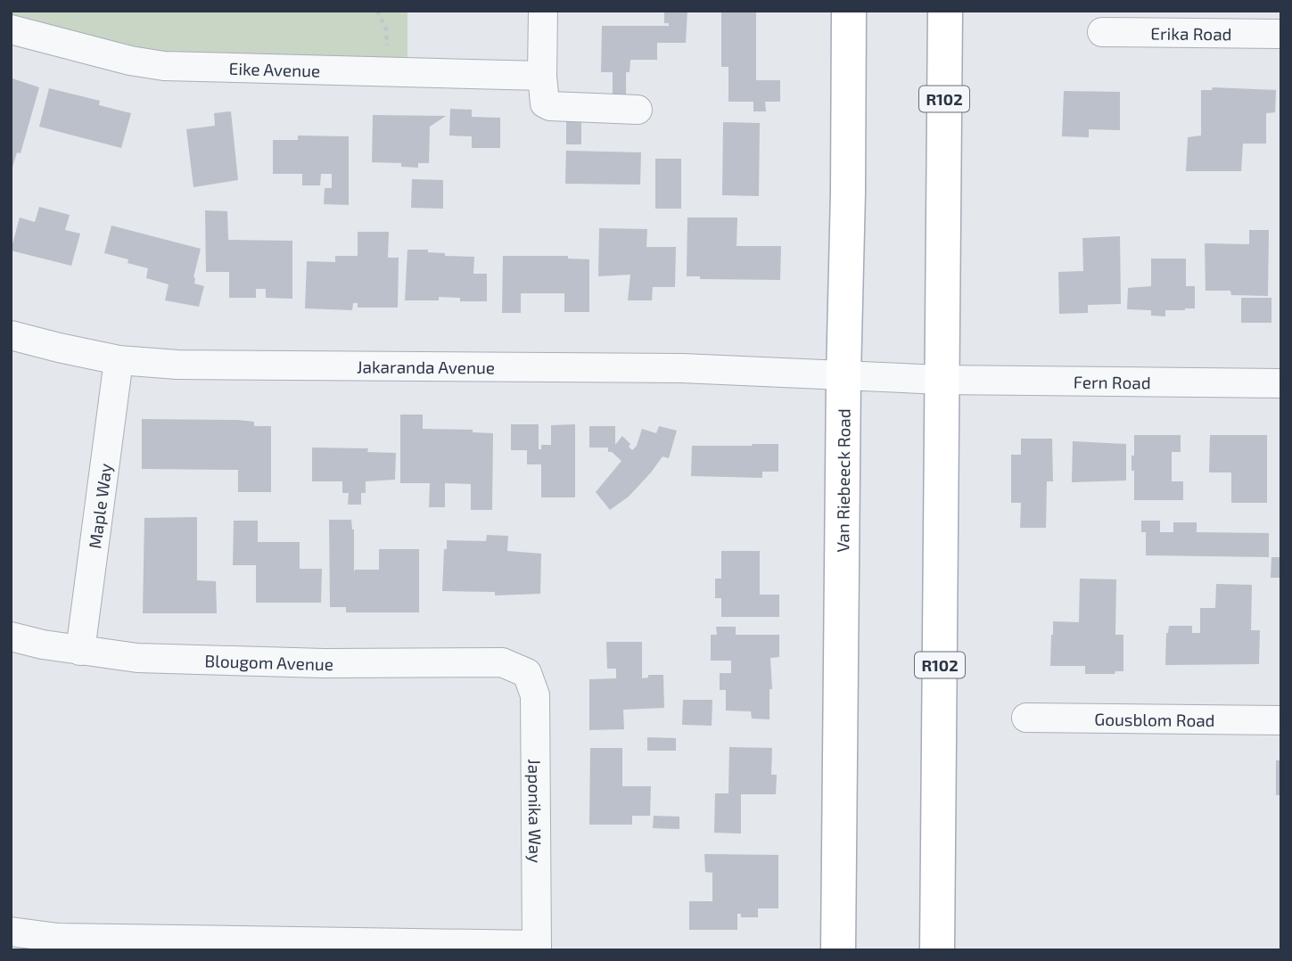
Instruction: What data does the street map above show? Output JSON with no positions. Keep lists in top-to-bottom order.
{
  "streets": {
    "main road": ["R102", "Van Riebeeck Road"],
    "street": [
      "Erika Road",
      "Eike Avenue",
      "Jakaranda Avenue",
      "Fern Road",
      "Maple Way",
      "Blougom Avenue",
      "Gousblom Road",
      "Japonika Way"
    ]
  },
  "crossings": [
    ["R102", "Jakaranda Avenue"],
    ["R102", "Fern Road"],
    ["Jakaranda Avenue", "Fern Road"],
    ["Jakaranda Avenue", "Van Riebeeck Road"],
    ["Jakaranda Avenue", "Maple Way"],
    ["Maple Way", "Blougom Avenue"],
    ["Blougom Avenue", "Japonika Way"]
  ]
}
